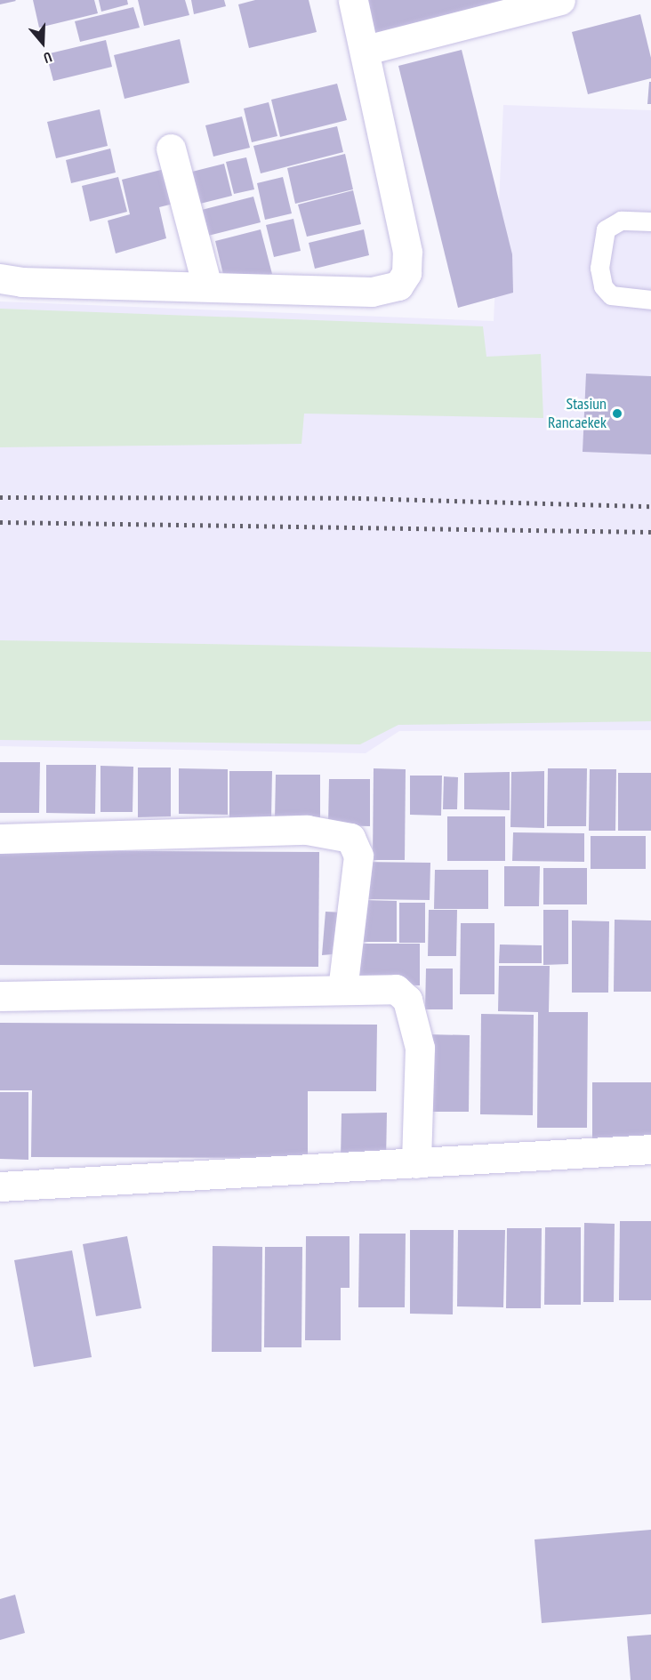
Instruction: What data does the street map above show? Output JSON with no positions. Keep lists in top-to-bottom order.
{
  "places": ["Stasiun Rancaekek"],
  "north": "bottom"
}
